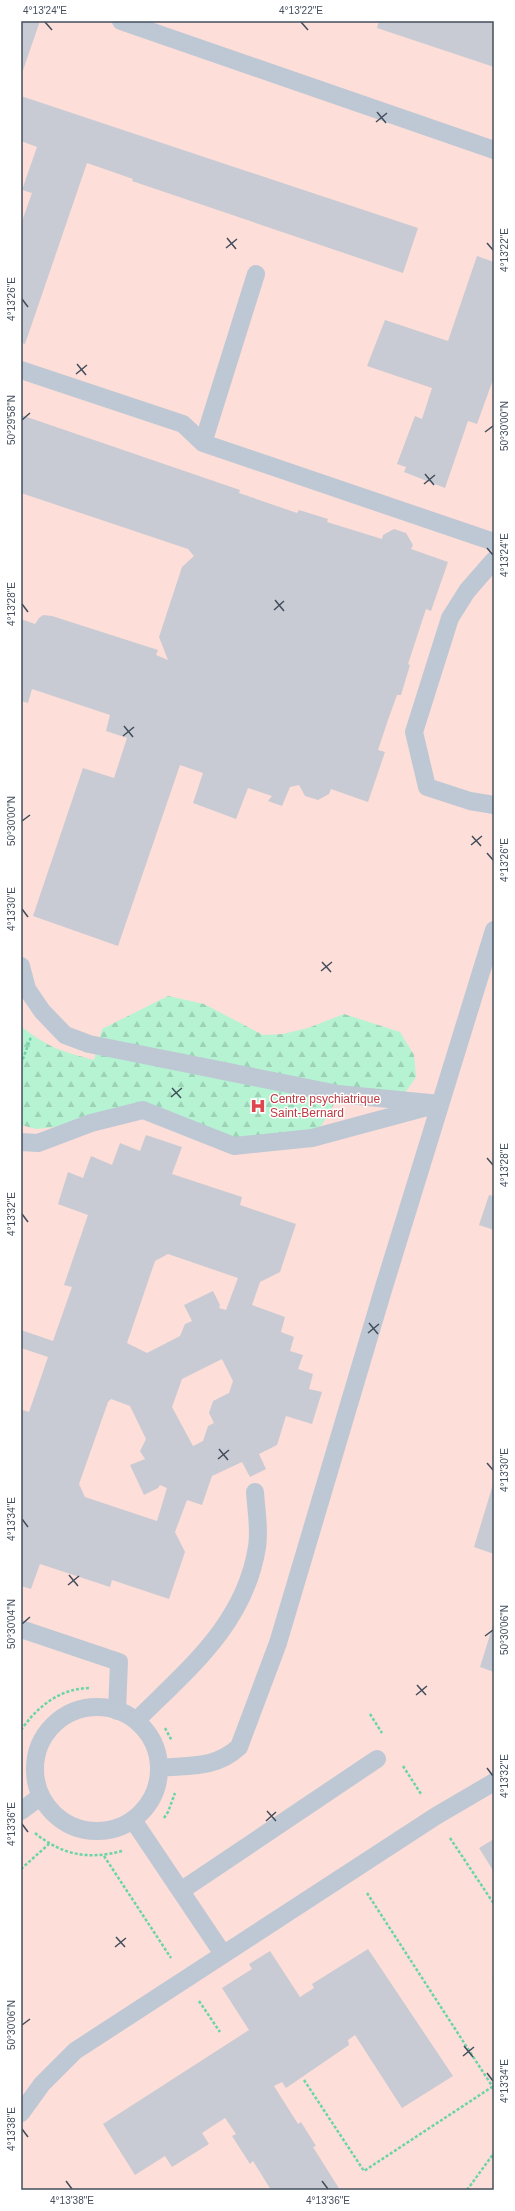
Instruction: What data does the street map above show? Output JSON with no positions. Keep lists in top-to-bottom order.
{
  "places": {
    "hospital": ["Centre psychiatrique Saint-Bernard"]
  },
  "coordinates": [
    "4°13'24\"E",
    "4°13'22\"E",
    "4°13'26\"E",
    "50°29'58\"N",
    "50°30'00\"N",
    "4°13'28\"E",
    "4°13'30\"E",
    "4°13'32\"E",
    "4°13'34\"E",
    "50°30'04\"N",
    "50°30'06\"N",
    "4°13'36\"E",
    "4°13'38\"E"
  ]
}
